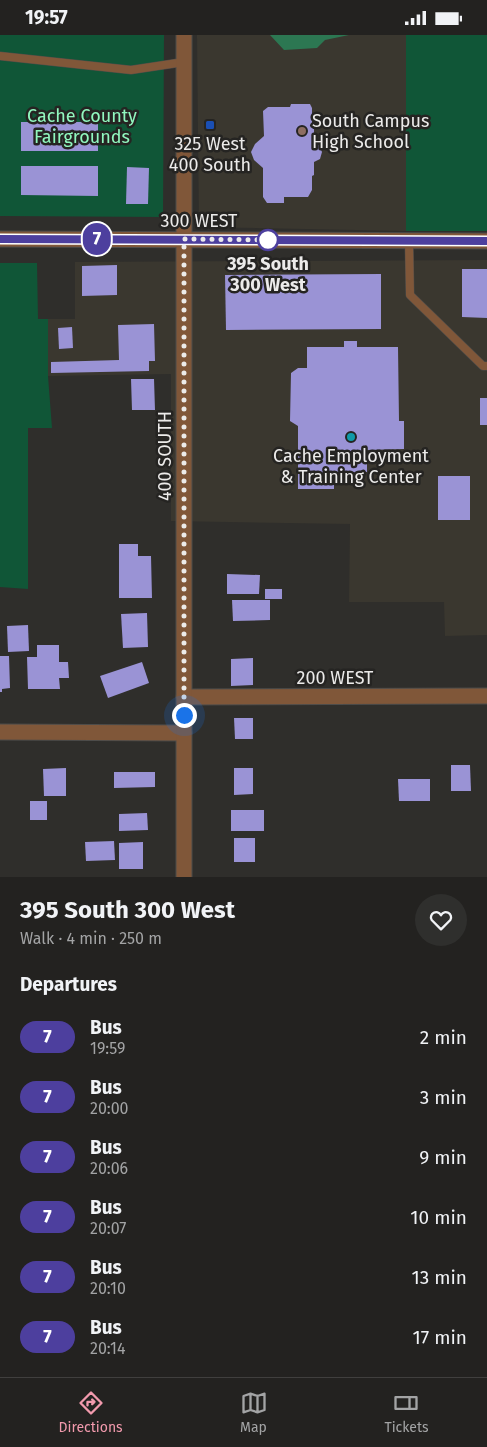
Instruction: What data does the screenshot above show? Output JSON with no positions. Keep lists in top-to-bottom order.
{
  "streets": {
    "street": ["300 WEST", "400 SOUTH", "200 WEST"]
  },
  "crossings": [
    ["300 WEST", "400 SOUTH"],
    ["400 SOUTH", "200 WEST"]
  ],
  "parks": ["Cache County Fairgrounds"],
  "places": {
    "transit": ["325 West 400 South"],
    "other": ["South Campus High School", "395 South 300 West", "Cache Employment & Training Center"]
  },
  "lines": ["bus line 7"],
  "page": {
    "status": "19:57",
    "on_map": "7",
    "heading": [
      ["395 South 300 West", "Walk · 4 min · 250 m"],
      "Departures"
    ],
    "list": [
      {
        "mark": "7",
        "name": "Bus",
        "note": "19:59",
        "value": "2 min"
      },
      {
        "mark": "7",
        "name": "Bus",
        "note": "20:00",
        "value": "3 min"
      },
      {
        "mark": "7",
        "name": "Bus",
        "note": "20:06",
        "value": "9 min"
      },
      {
        "mark": "7",
        "name": "Bus",
        "note": "20:07",
        "value": "10 min"
      },
      {
        "mark": "7",
        "name": "Bus",
        "note": "20:10",
        "value": "13 min"
      },
      {
        "mark": "7",
        "name": "Bus",
        "note": "20:14",
        "value": "17 min"
      }
    ],
    "tabs": ["Directions", "Map", "Tickets"]
  }
}
